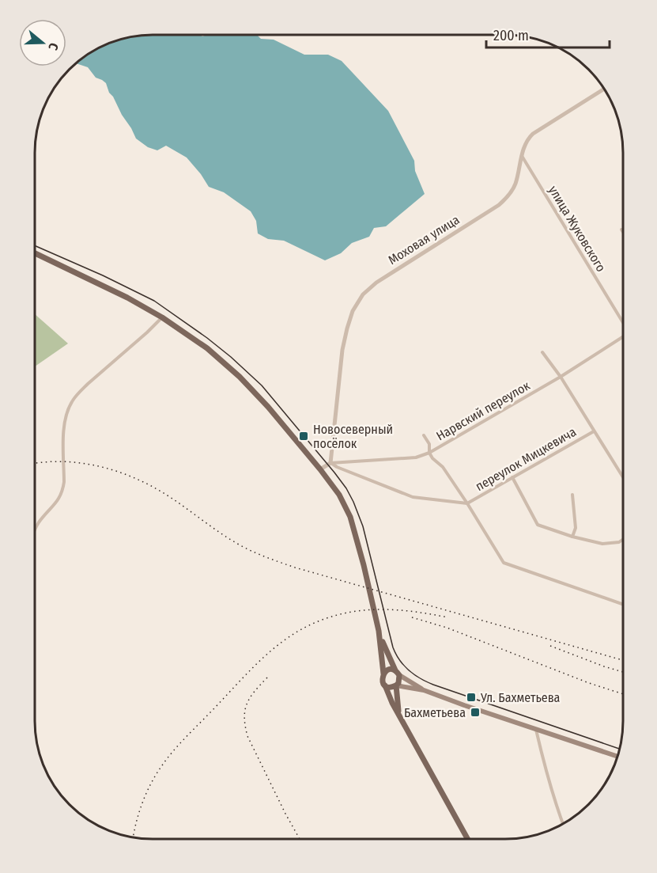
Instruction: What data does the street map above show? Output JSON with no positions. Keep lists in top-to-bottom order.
{
  "streets": {
    "street": [
      "улица Жуковского",
      "Моховая улица",
      "Нарвский переулок",
      "переулок Мицкевича"
    ]
  },
  "crossings": [
    ["улица Жуковского", "Моховая улица"],
    ["Моховая улица", "Нарвский переулок"]
  ],
  "places": {
    "transit": ["Новосеверный посёлок", "Ул. Бахметьева", "Бахметьева"]
  },
  "scale_bar": "200 m",
  "north": "right"
}
